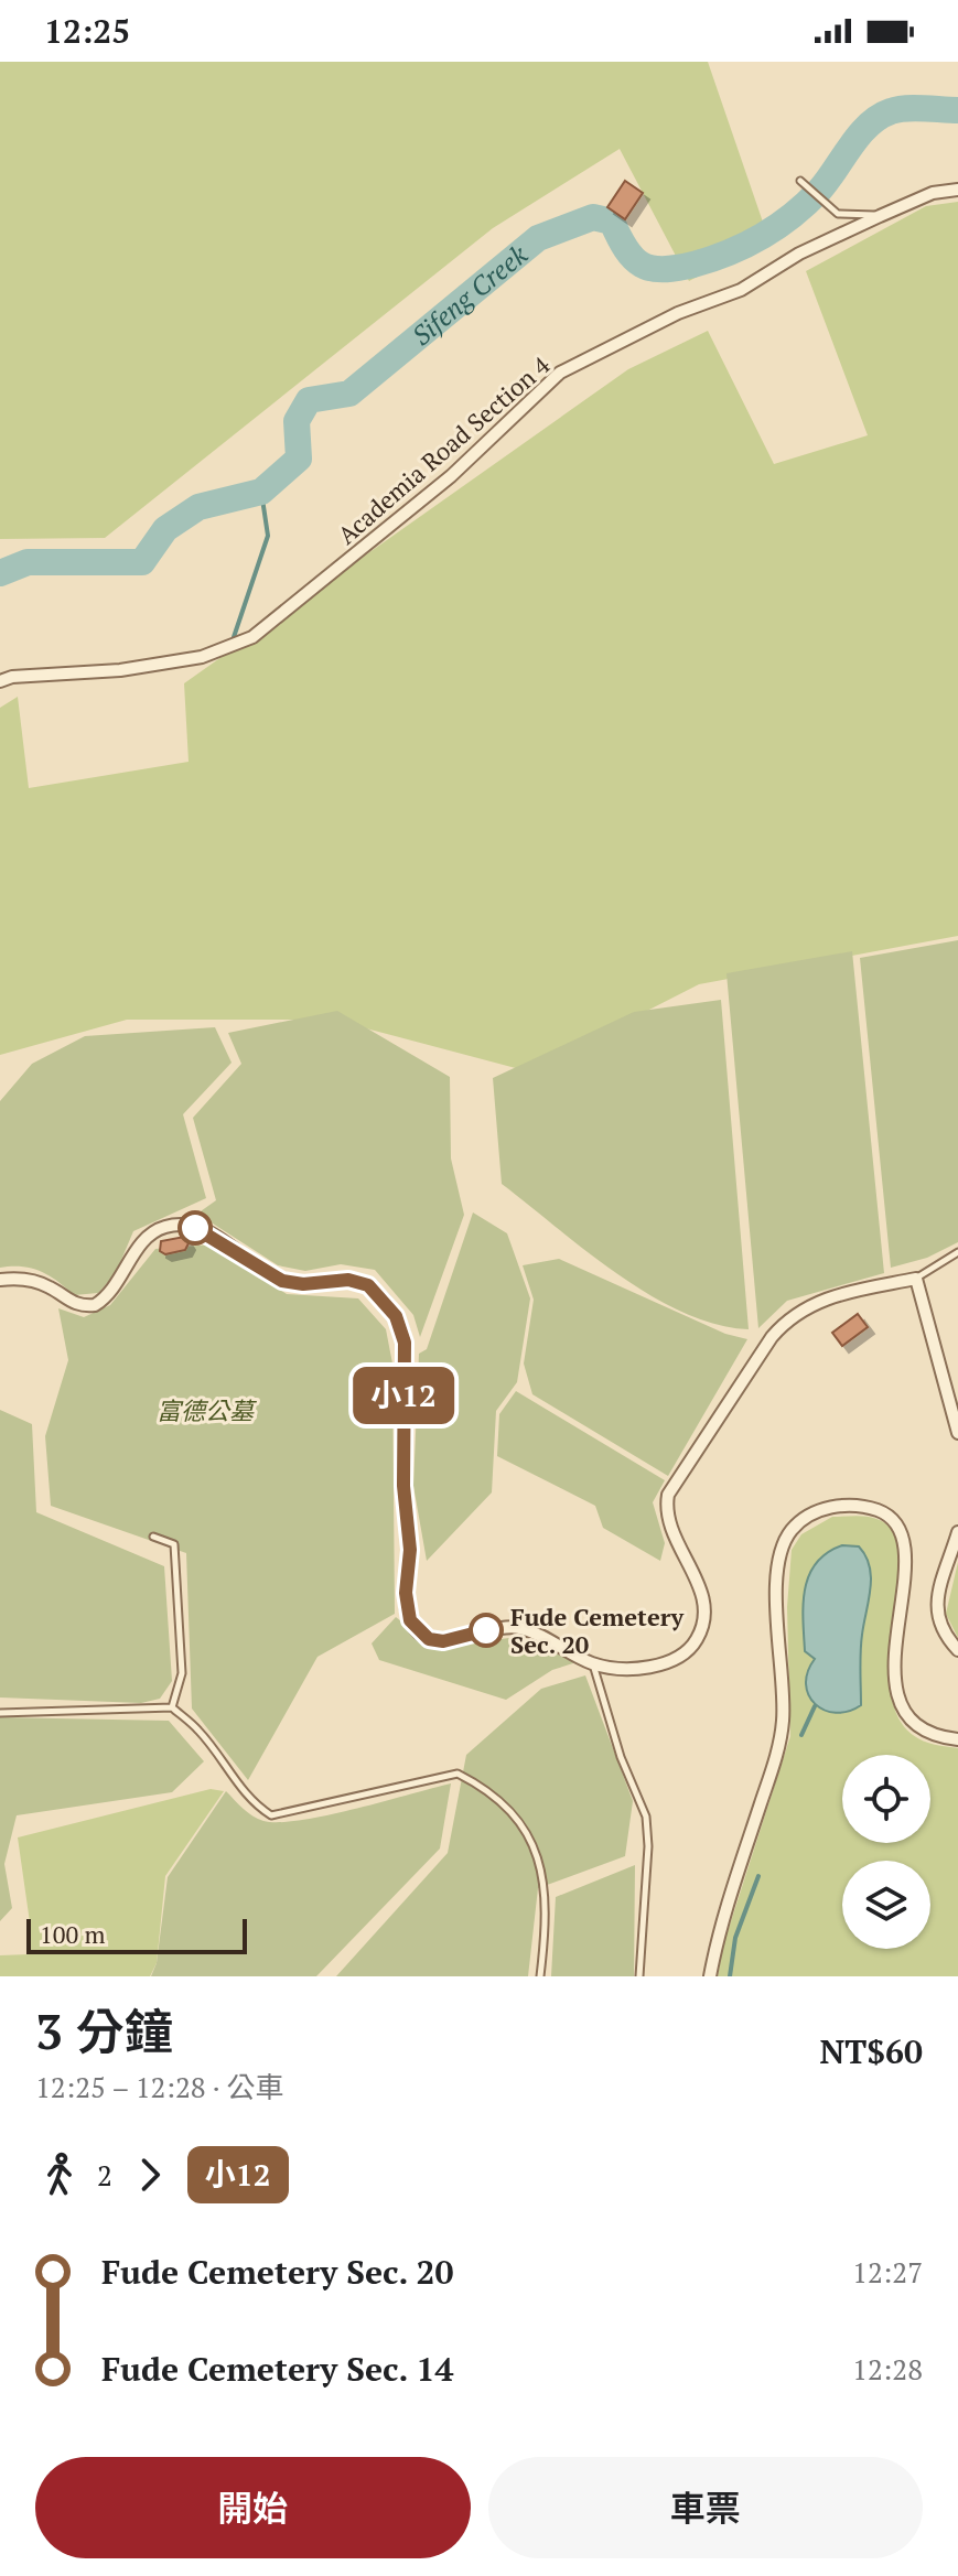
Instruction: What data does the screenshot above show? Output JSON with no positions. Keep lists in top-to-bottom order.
{
  "streets": {
    "street": ["Academia Road Section 4"]
  },
  "water": ["Sifeng Creek"],
  "parks": ["富德公墓"],
  "places": ["Fude Cemetery Sec. 20"],
  "lines": ["bus line 小12"],
  "scale_bar": "100 m",
  "page": {
    "status": "12:25",
    "on_map": "小12",
    "scale": "100 m",
    "heading": ["3 分鐘", "12:25 – 12:28 · 公車", "NT$60"],
    "legs": ["2", "小12"],
    "list": [
      {
        "name": "Fude Cemetery Sec. 20",
        "value": "12:27"
      },
      {
        "name": "Fude Cemetery Sec. 14",
        "value": "12:28"
      }
    ],
    "buttons": ["開始", "車票"]
  }
}
